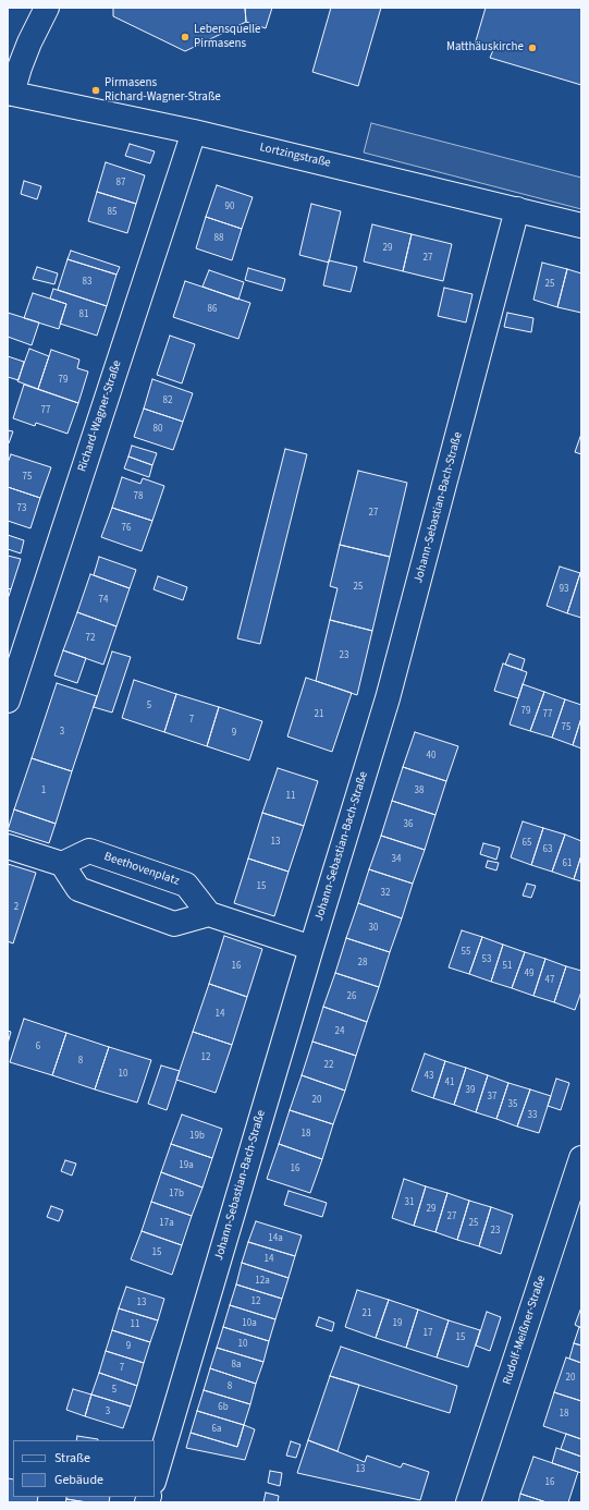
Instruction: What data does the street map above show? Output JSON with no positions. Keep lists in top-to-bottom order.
{
  "streets": {
    "street": [
      "Lortzingstraße",
      "Richard-Wagner-Straße",
      "Johann-Sebastian-Bach-Straße",
      "Beethovenplatz",
      "Rudolf-Meißner-Straße"
    ]
  },
  "crossings": [
    ["Lortzingstraße", "Richard-Wagner-Straße"],
    ["Lortzingstraße", "Johann-Sebastian-Bach-Straße"]
  ],
  "places": ["Lebensquelle Pirmasens", "Matthäuskirche", "Pirmasens Richard-Wagner-Straße"],
  "house_numbers": [
    "87",
    "90",
    "85",
    "88",
    "29",
    "27",
    "83",
    "25",
    "86",
    "81",
    "79",
    "82",
    "77",
    "80",
    "75",
    "78",
    "73",
    "27",
    "76",
    "25",
    "93",
    "74",
    "72",
    "23",
    "5",
    "79",
    "21",
    "77",
    "7",
    "75",
    "3",
    "9",
    "40",
    "1",
    "38",
    "11",
    "36",
    "13",
    "65",
    "63",
    "34",
    "61",
    "15",
    "32",
    "2",
    "30",
    "55",
    "53",
    "28",
    "16",
    "51",
    "49",
    "47",
    "26",
    "14",
    "24",
    "6",
    "12",
    "8",
    "22",
    "10",
    "43",
    "41",
    "39",
    "37",
    "20",
    "35",
    "33",
    "18",
    "19b",
    "19a",
    "16",
    "17b",
    "31",
    "29",
    "27",
    "17a",
    "25",
    "23",
    "14a",
    "15",
    "14",
    "12a",
    "12",
    "13",
    "21",
    "10a",
    "19",
    "11",
    "17",
    "15",
    "10",
    "9",
    "8a",
    "7",
    "20",
    "8",
    "5",
    "6b",
    "3",
    "18",
    "6a",
    "13",
    "16"
  ],
  "legend": ["Straße", "Gebäude"]
}
